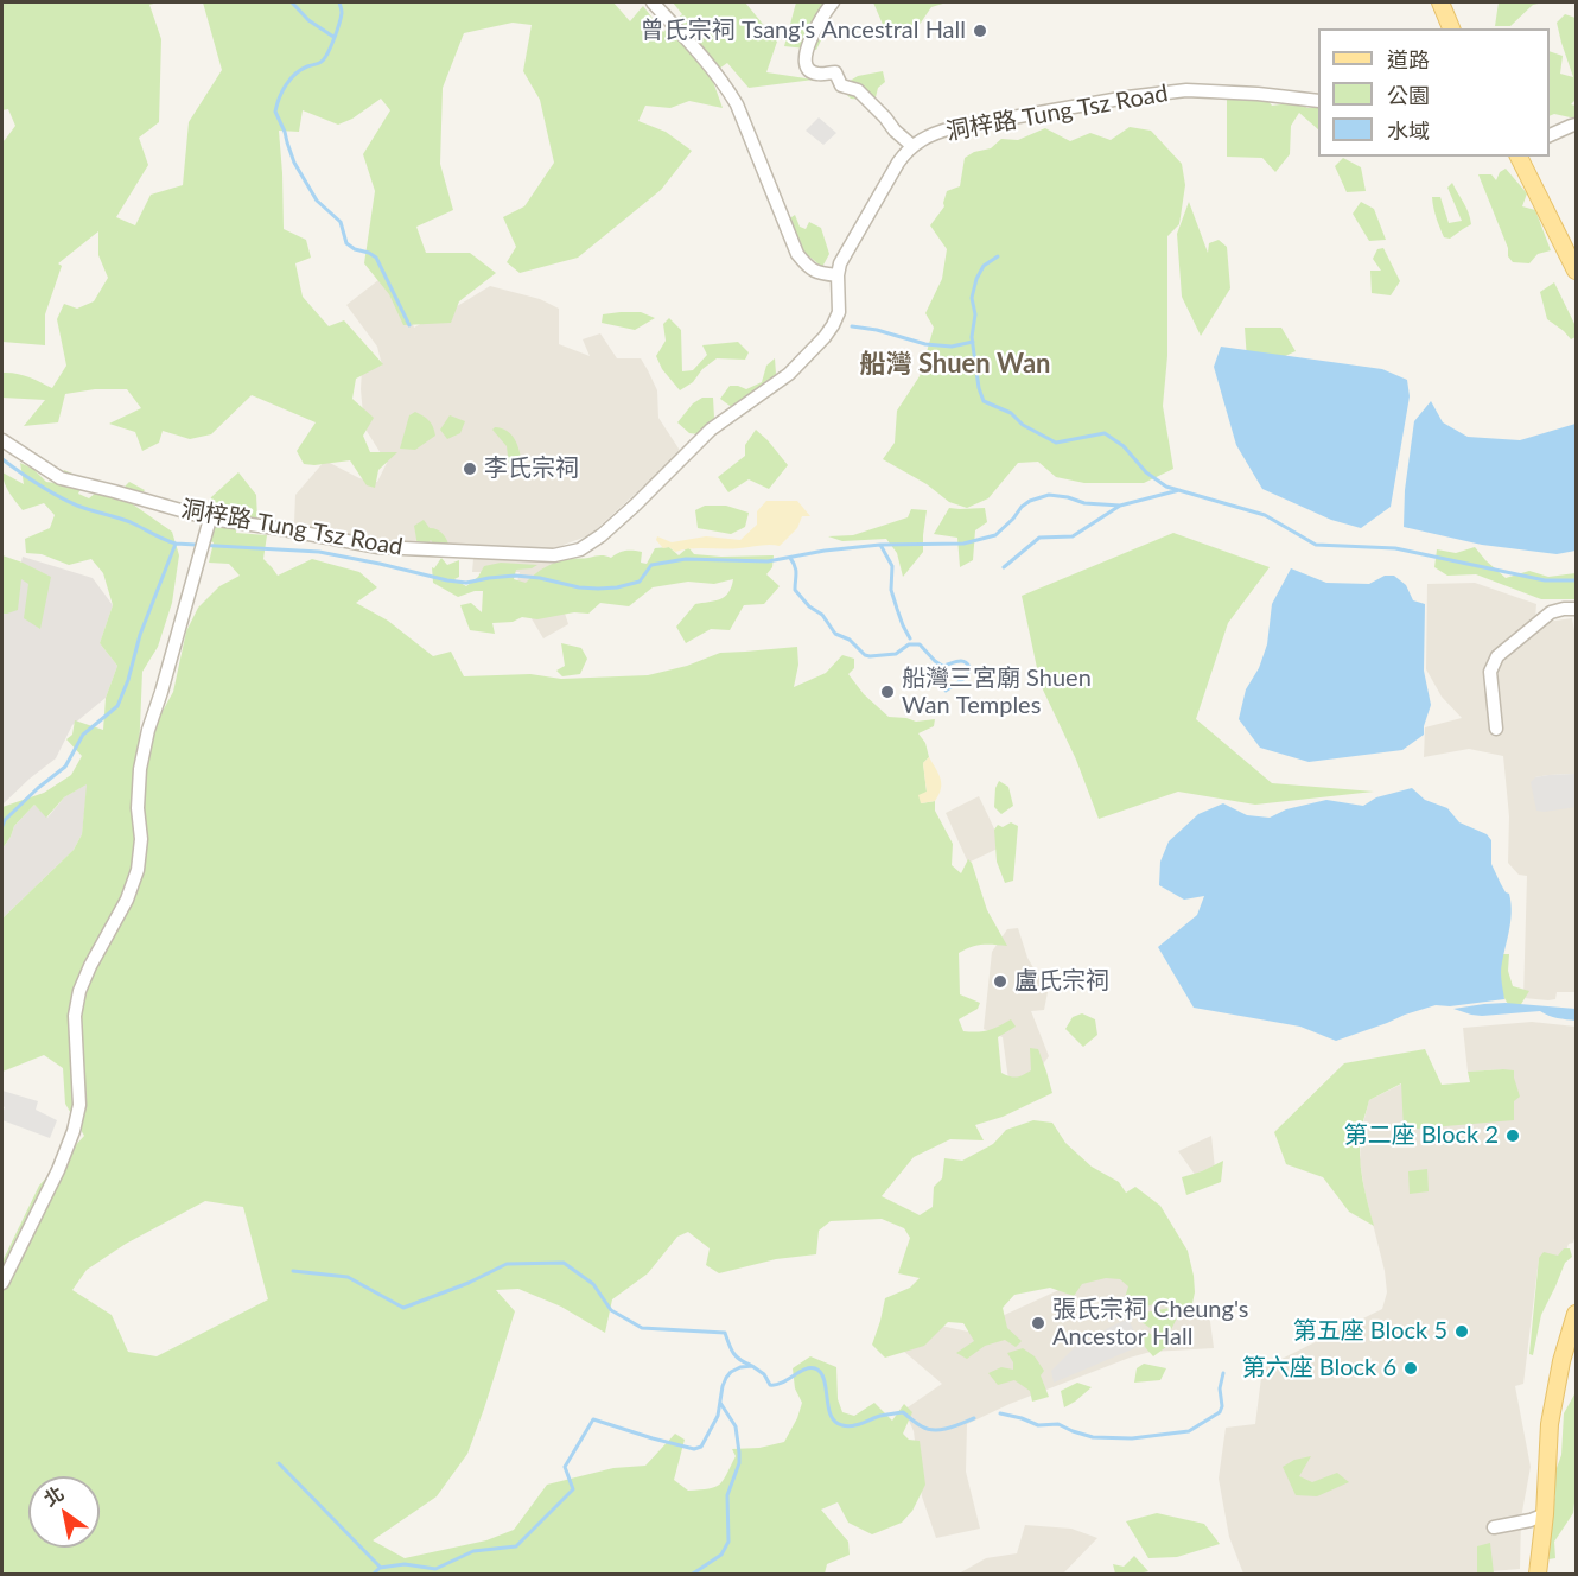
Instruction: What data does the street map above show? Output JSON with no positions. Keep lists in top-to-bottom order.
{
  "streets": {
    "street": ["洞梓路 Tung Tsz Road"]
  },
  "districts": ["船灣 Shuen Wan"],
  "places": [
    "曾氏宗祠 Tsang's Ancestral Hall",
    "李氏宗祠",
    "船灣三宮廟 Shuen Wan Temples",
    "盧氏宗祠",
    "第二座 Block 2",
    "張氏宗祠 Cheung's Ancestor Hall",
    "第五座 Block 5",
    "第六座 Block 6"
  ],
  "legend": ["道路", "公園", "水域"],
  "north": "top left"
}
